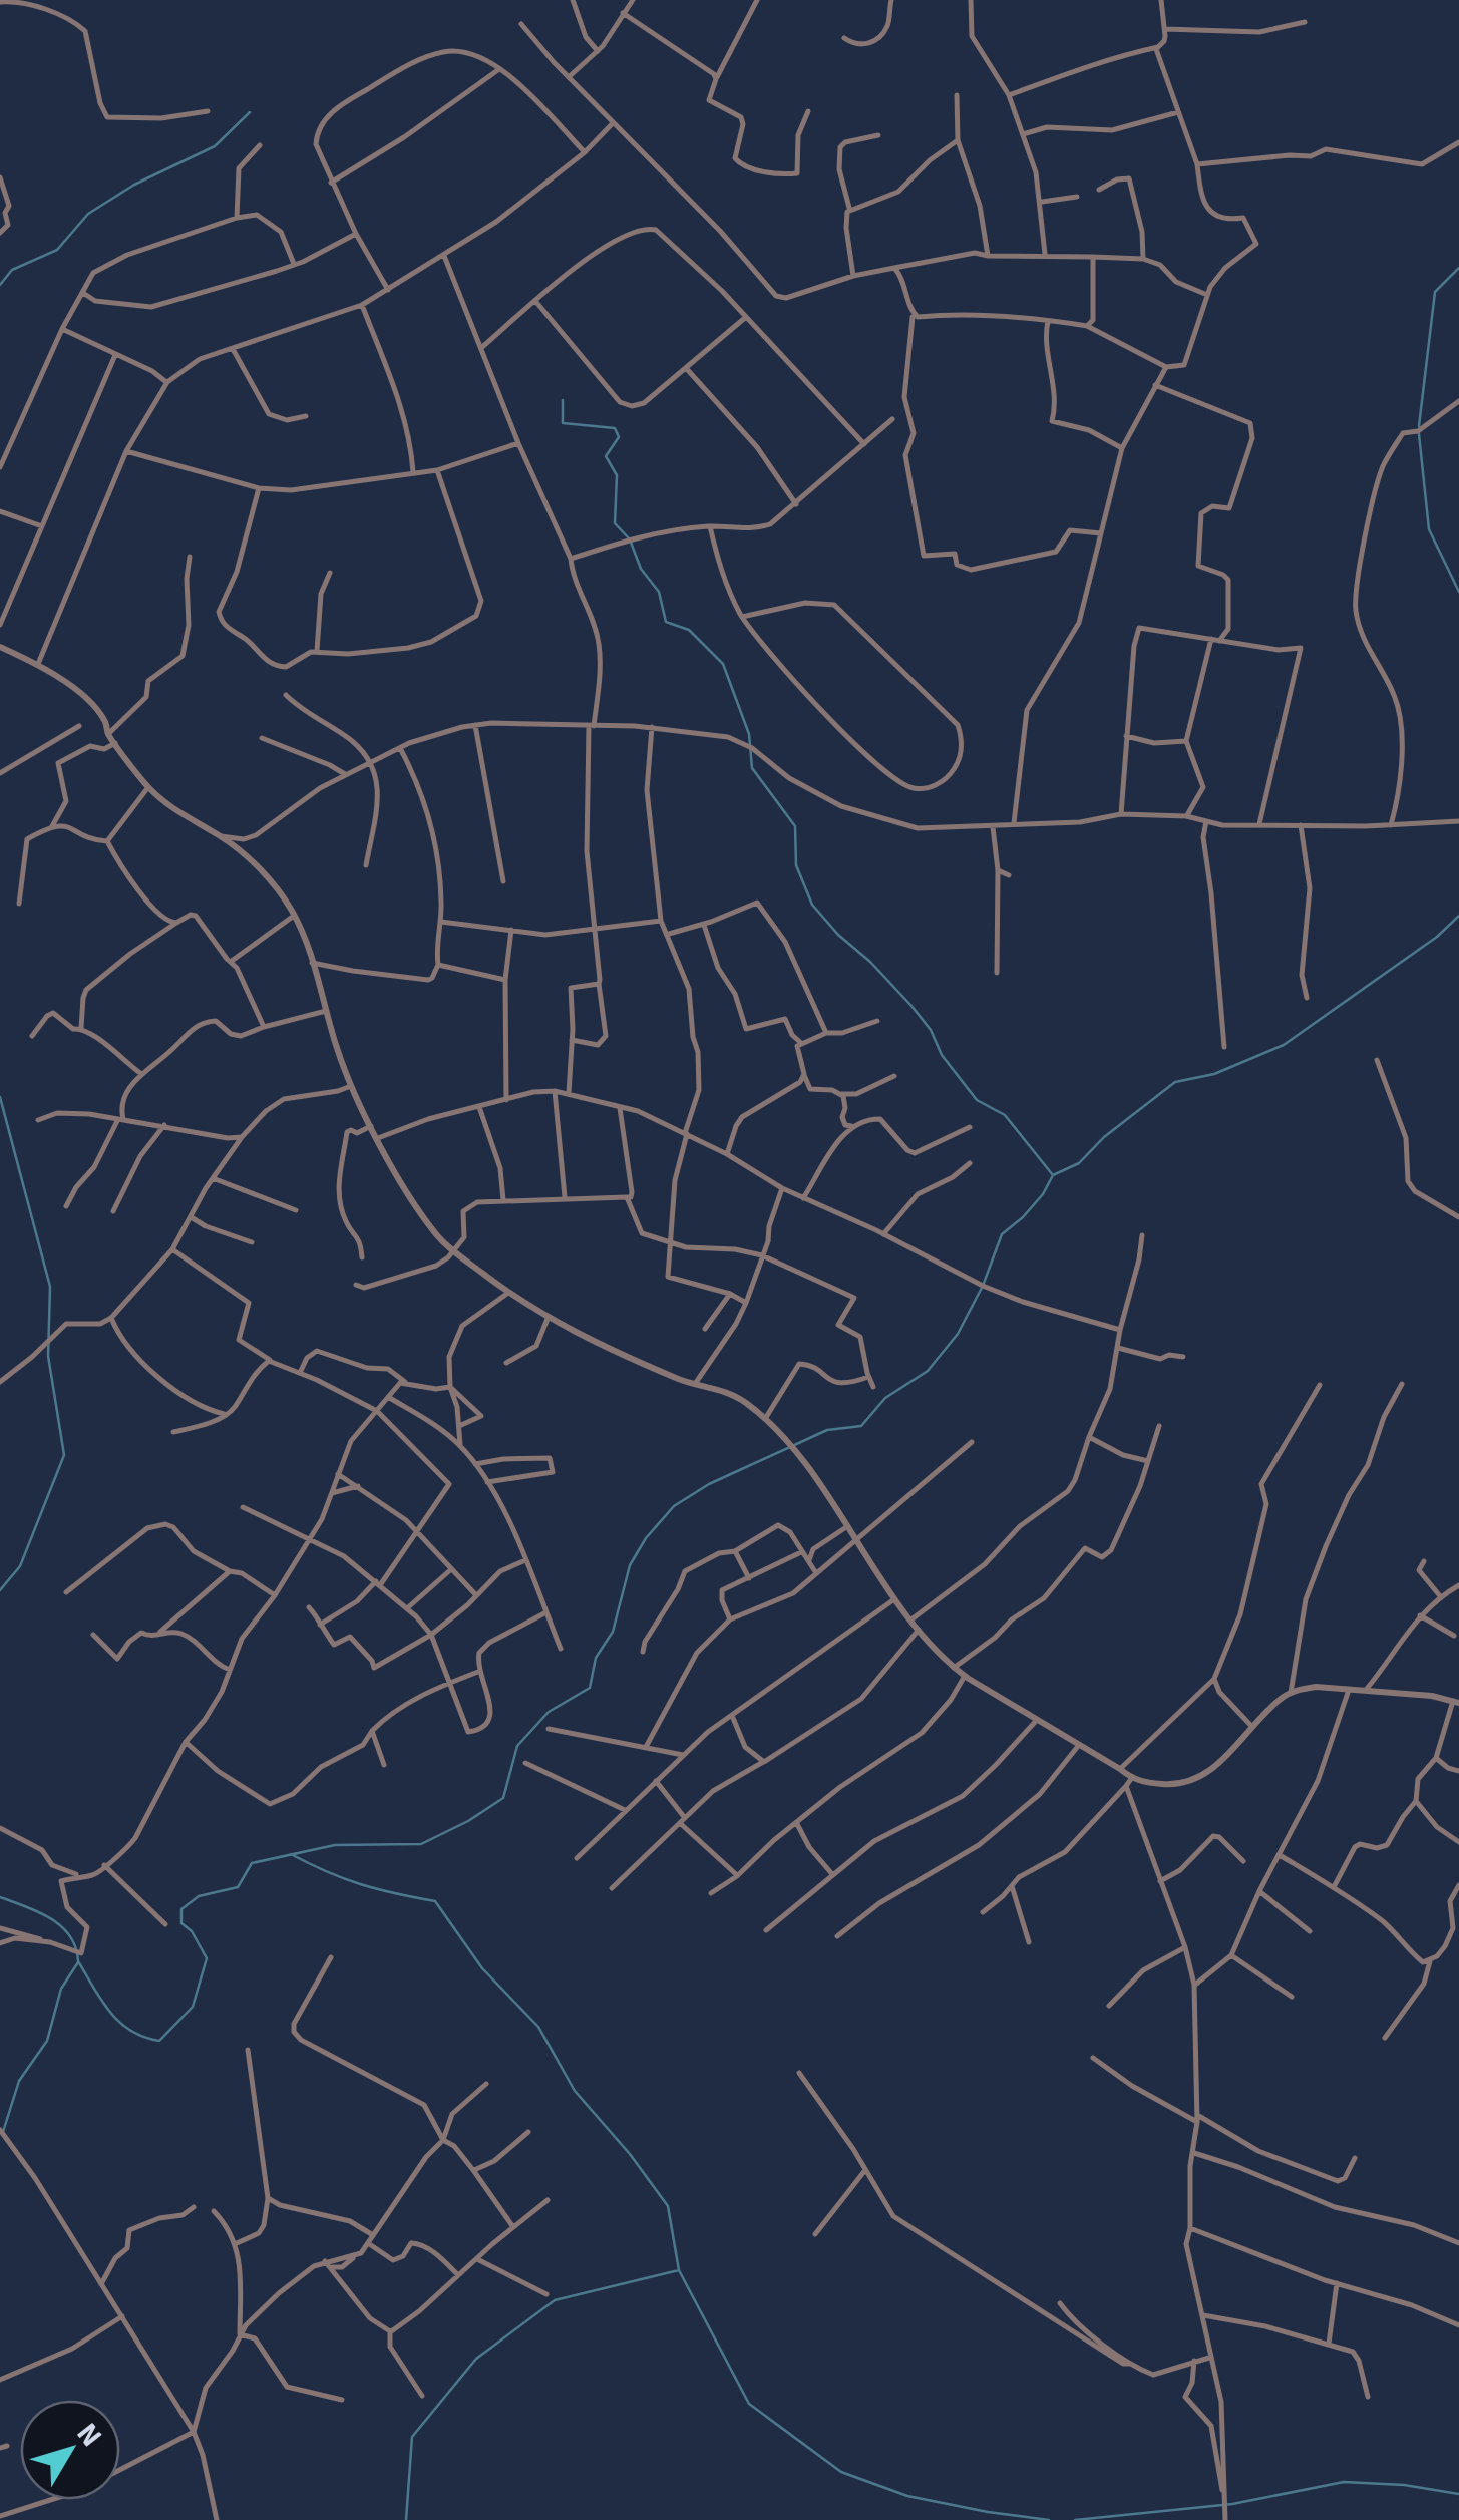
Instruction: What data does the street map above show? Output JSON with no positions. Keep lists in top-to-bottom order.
{
  "north": "top right"
}
